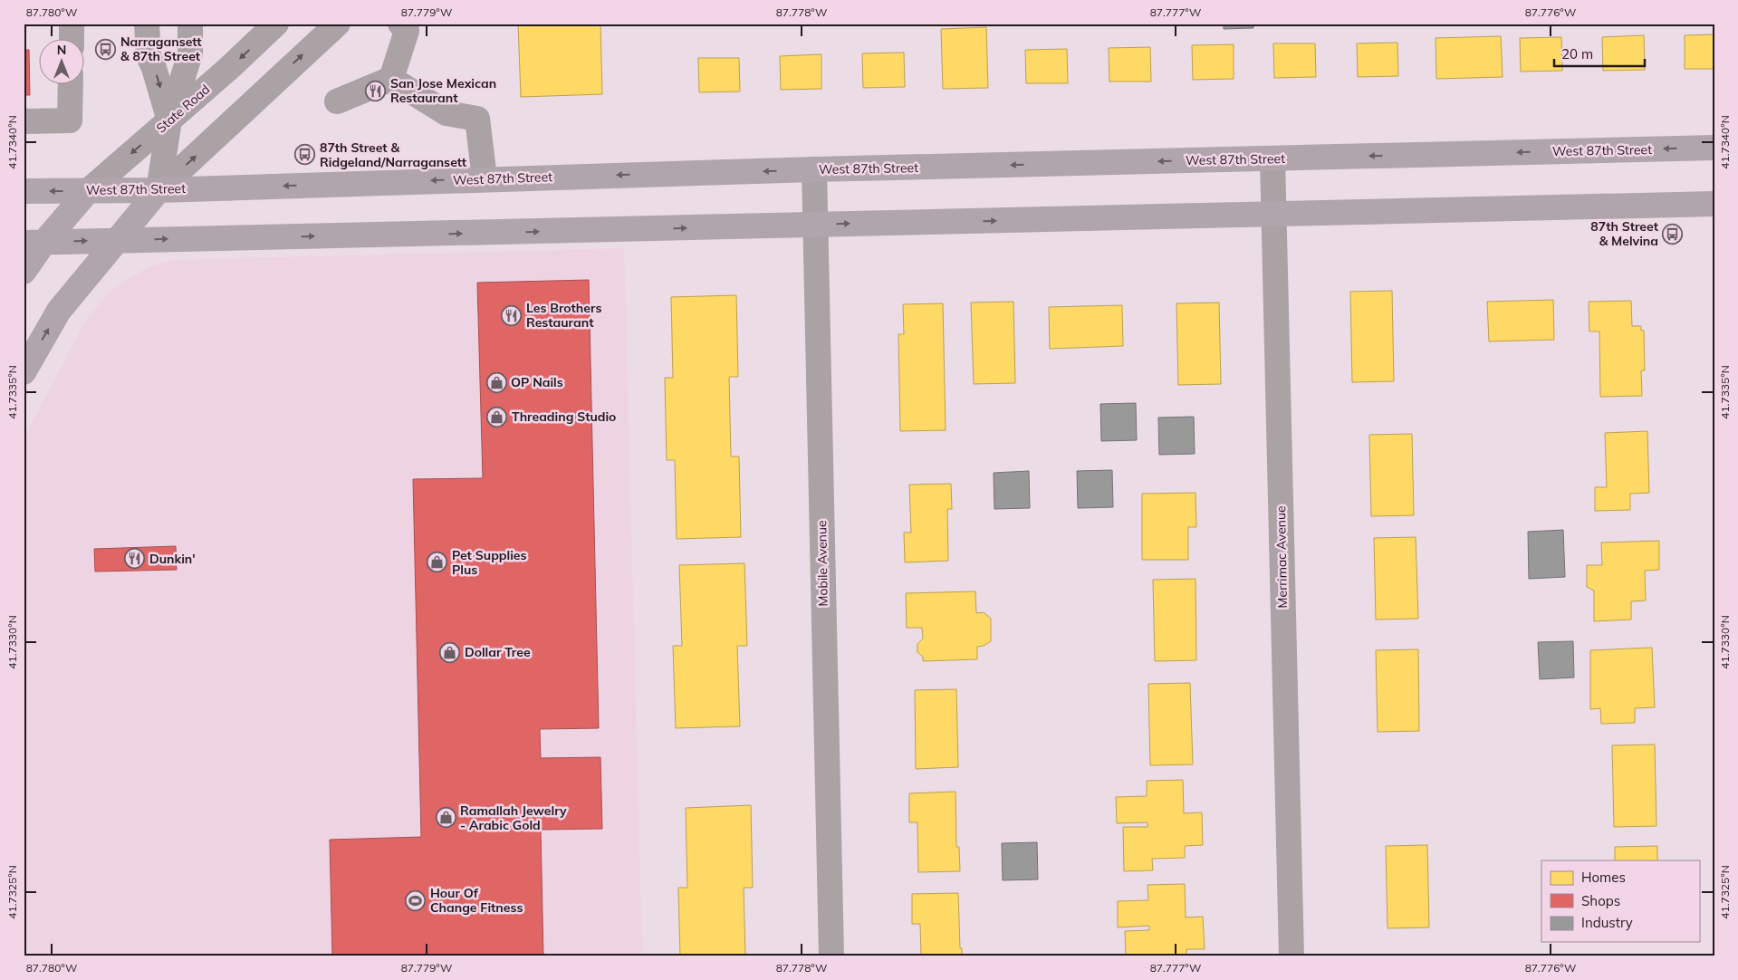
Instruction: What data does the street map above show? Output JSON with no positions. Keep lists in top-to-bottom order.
{
  "streets": {
    "main road": ["West 87th Street"],
    "street": ["State Road", "Merrimac Avenue", "Mobile Avenue"]
  },
  "crossings": [
    ["State Road", "West 87th Street"],
    ["West 87th Street", "Merrimac Avenue"],
    ["West 87th Street", "Mobile Avenue"]
  ],
  "places": {
    "bus stop": ["Narragansett & 87th Street", "87th Street & Ridgeland/Narragansett", "87th Street & Melvina"],
    "restaurant": ["San Jose Mexican Restaurant", "Les Brothers Restaurant", "Dunkin'"],
    "shop": [
      "OP Nails",
      "Threading Studio",
      "Pet Supplies Plus",
      "Dollar Tree",
      "Ramallah Jewelry - Arabic Gold"
    ],
    "sports": ["Hour Of Change Fitness"]
  },
  "legend": ["Homes", "Shops", "Industry"],
  "scale_bar": "20 m",
  "north": "top",
  "coordinates": [
    "87.780°W",
    "87.779°W",
    "87.778°W",
    "87.777°W",
    "87.776°W",
    "41.7340°N",
    "41.7335°N",
    "41.7330°N",
    "41.7325°N"
  ]
}
